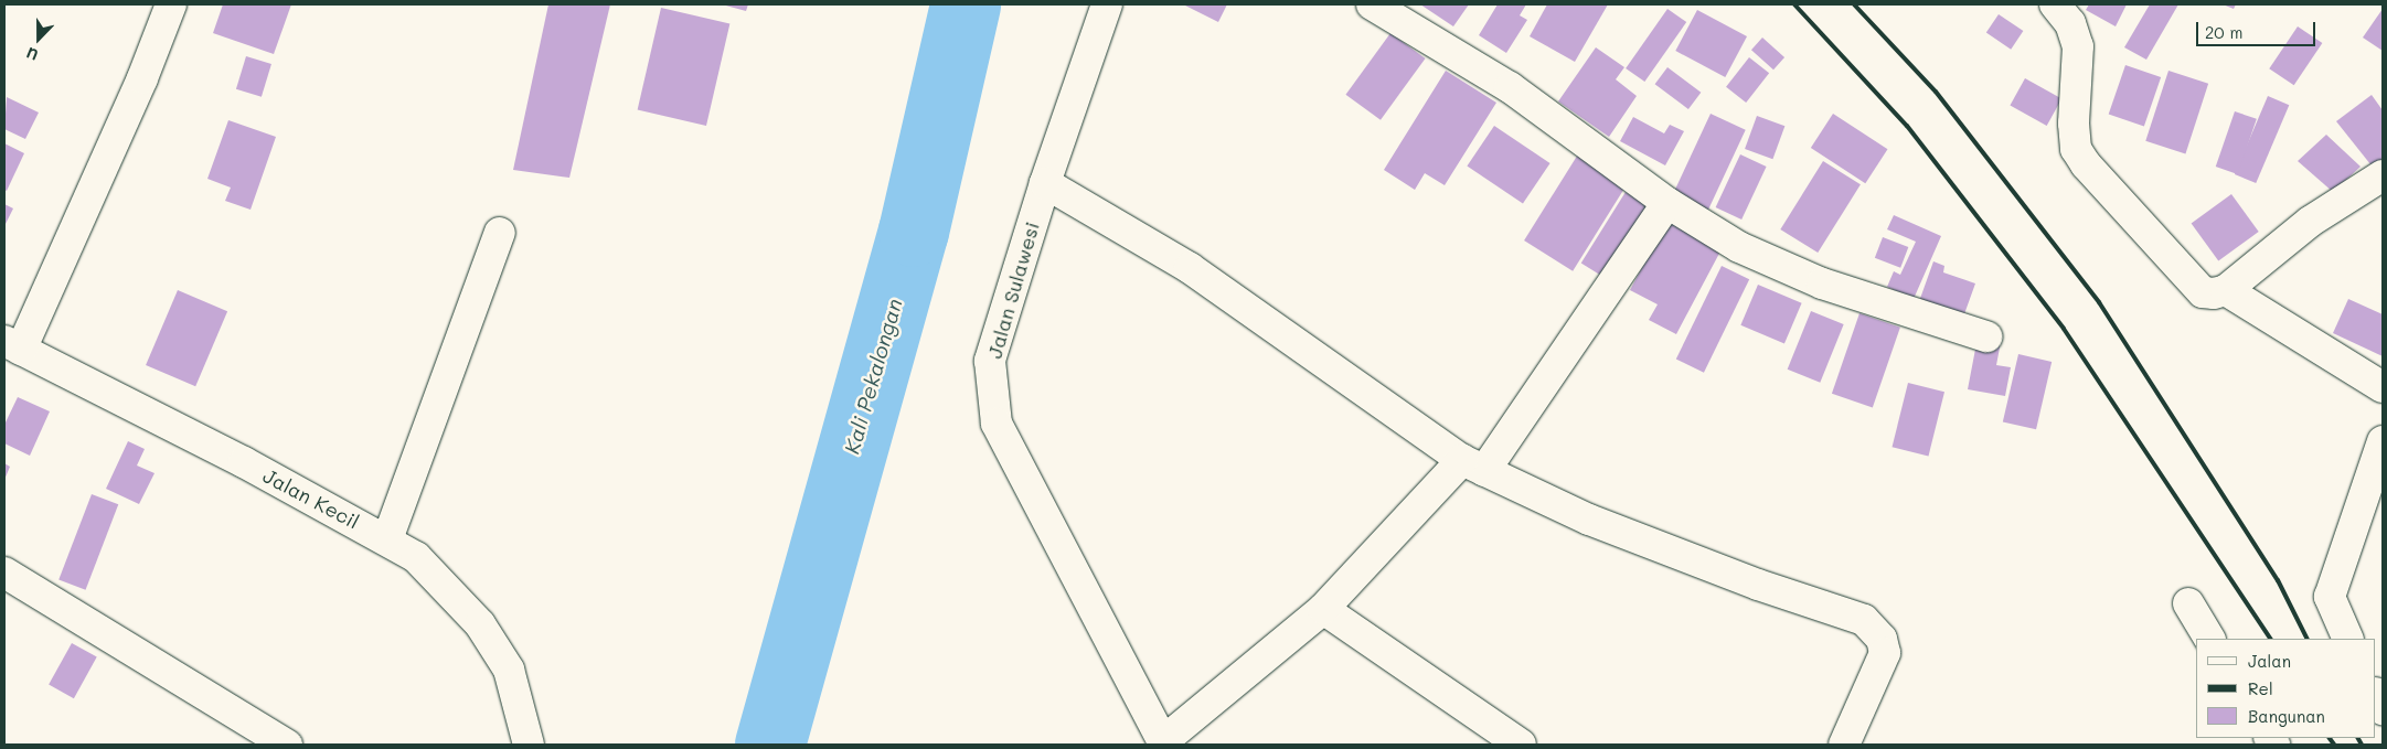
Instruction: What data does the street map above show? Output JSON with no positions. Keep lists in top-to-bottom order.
{
  "streets": {
    "street": ["Jalan Sulawesi", "Jalan Kecil"]
  },
  "water": ["Kali Pekalongan"],
  "legend": ["Jalan", "Rel", "Bangunan"],
  "scale_bar": "20 m",
  "north": "bottom"
}
